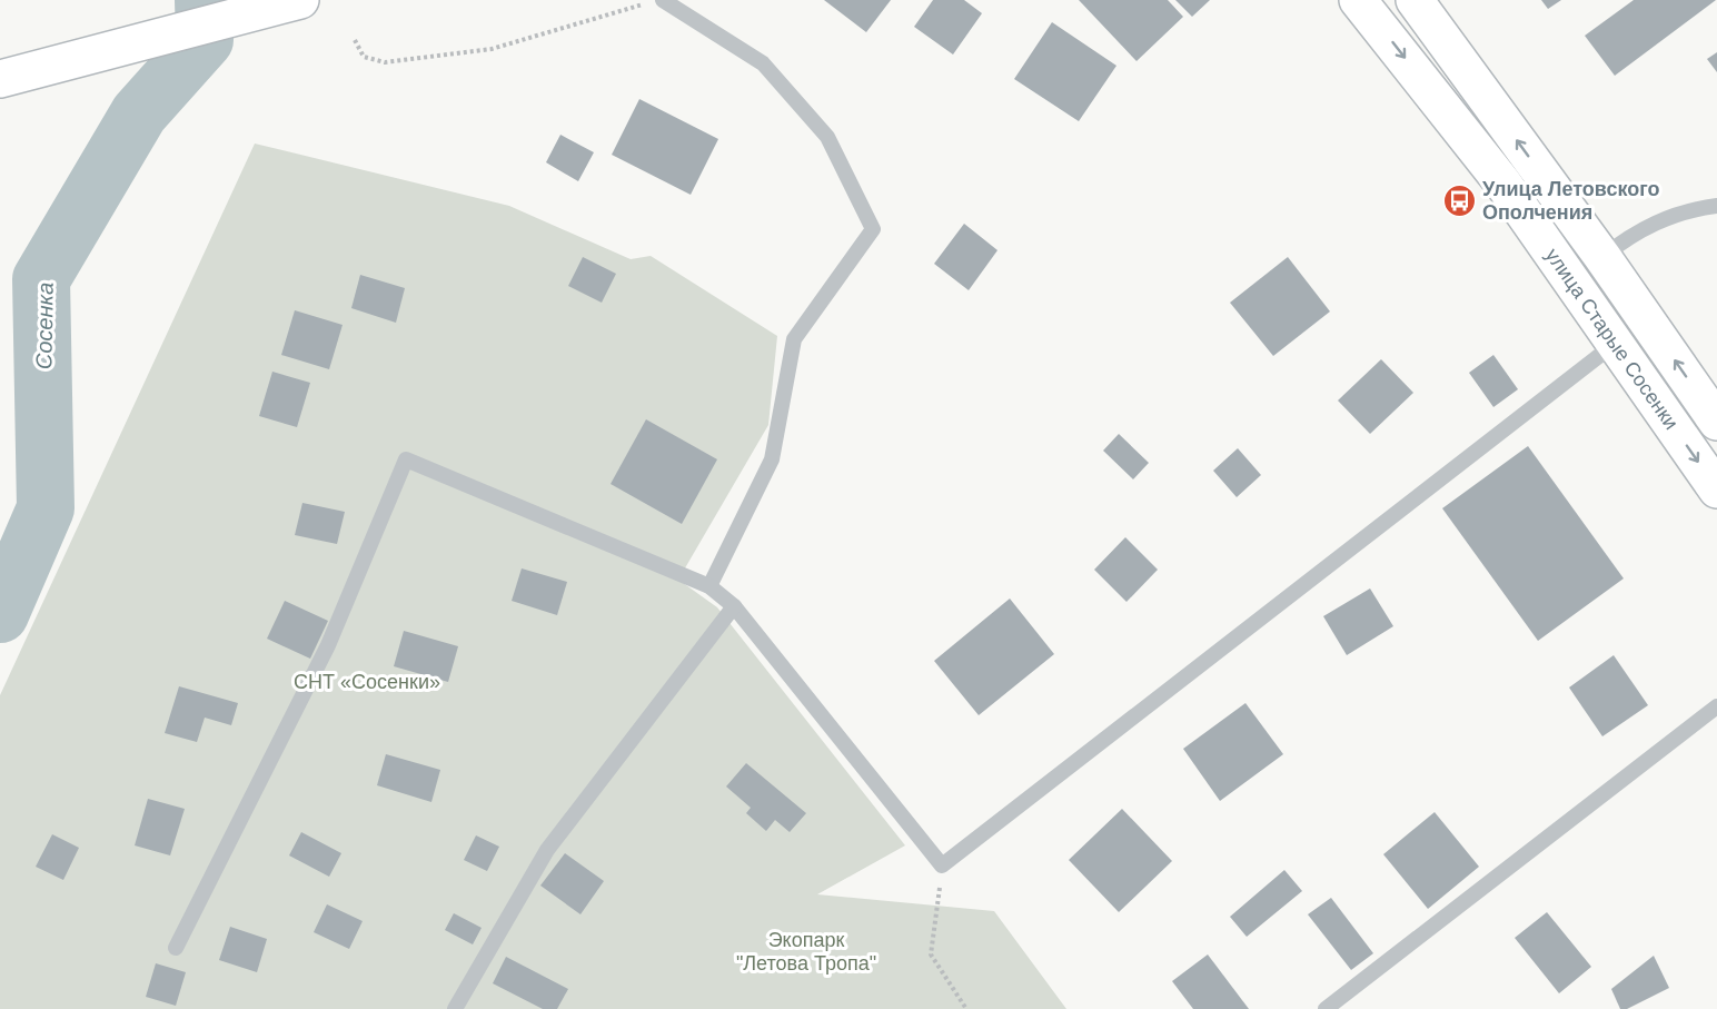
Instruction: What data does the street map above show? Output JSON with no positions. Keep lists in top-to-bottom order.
{
  "streets": {
    "main road": ["улица Старые Сосенки"]
  },
  "water": ["Сосенка"],
  "parks": ["СНТ «Сосенки»", "Экопарк \"Летова Тропа\""],
  "places": {
    "bus stop": ["Улица Летовского Ополчения"]
  }
}
